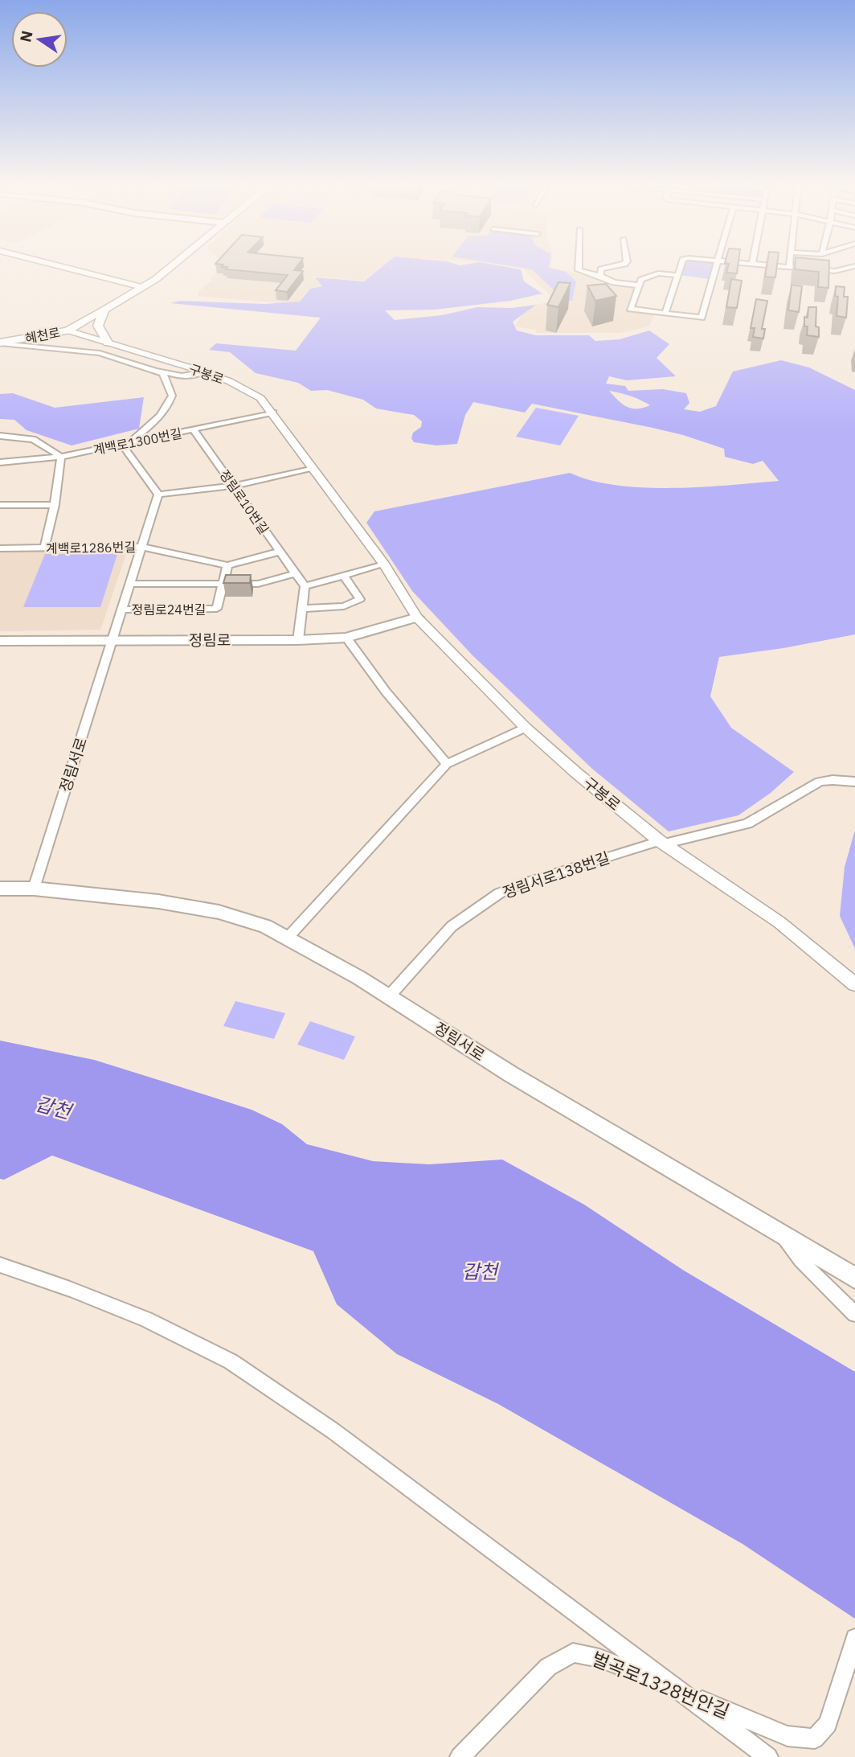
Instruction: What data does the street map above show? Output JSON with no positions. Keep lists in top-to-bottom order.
{
  "streets": {
    "main road": ["혜천로", "정림로", "정림서로"],
    "street": [
      "구봉로",
      "계백로1300번길",
      "정림로10번길",
      "계백로1286번길",
      "정림로24번길",
      "정림서로138번길",
      "벌곡로1328번안길"
    ]
  },
  "crossings": [
    ["혜천로", "구봉로"],
    ["구봉로", "계백로1300번길"],
    ["구봉로", "정림로"],
    ["구봉로", "정림서로138번길"],
    ["계백로1300번길", "정림로10번길"],
    ["정림로10번길", "계백로1286번길"],
    ["계백로1286번길", "정림로24번길"],
    ["계백로1286번길", "정림로"],
    ["정림로24번길", "정림로"],
    ["정림로24번길", "정림서로"],
    ["정림로", "정림서로"],
    ["정림서로", "정림서로138번길"]
  ],
  "water": ["갑천"],
  "north": "left"
}
